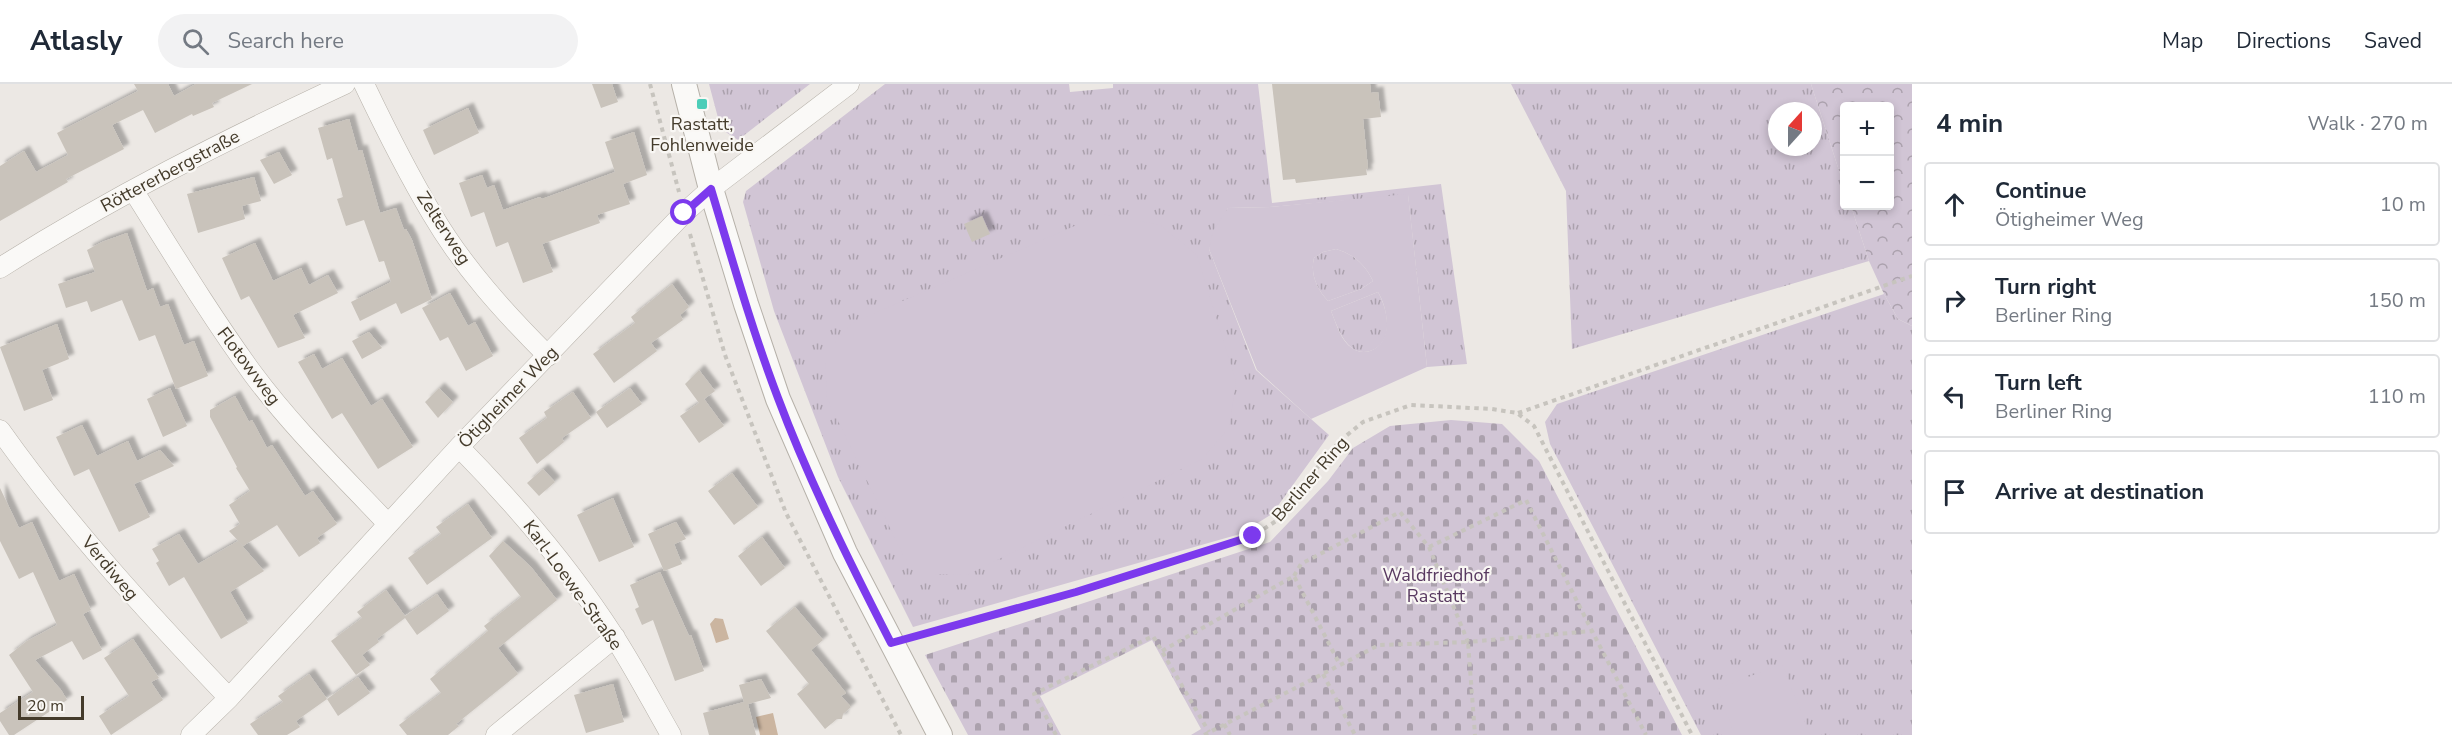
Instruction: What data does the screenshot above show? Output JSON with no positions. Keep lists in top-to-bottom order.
{
  "streets": {
    "street": [
      "Röttererbergstraße",
      "Zelterweg",
      "Flotowweg",
      "Ötigheimer Weg",
      "Verdiweg",
      "Karl-Loewe-Straße"
    ],
    "path": ["Berliner Ring"]
  },
  "crossings": [
    ["Röttererbergstraße", "Flotowweg"],
    ["Zelterweg", "Ötigheimer Weg"],
    ["Flotowweg", "Ötigheimer Weg"],
    ["Ötigheimer Weg", "Verdiweg"],
    ["Ötigheimer Weg", "Karl-Loewe-Straße"]
  ],
  "parks": ["Waldfriedhof Rastatt"],
  "places": {
    "transit": ["Rastatt, Fohlenweide"]
  },
  "scale_bar": "20 m",
  "north": "top",
  "page": {
    "header": "Atlasly",
    "search": "Search here",
    "nav": ["Map", "Directions", "Saved"],
    "heading": ["4 min", "Walk · 270 m"],
    "map_buttons": ["+", "−"],
    "list": [
      ["Continue", "Ötigheimer Weg", "10 m"],
      ["Turn right", "Berliner Ring", "150 m"],
      ["Turn left", "Berliner Ring", "110 m"],
      "Arrive at destination"
    ],
    "scale": "20 m"
  }
}
